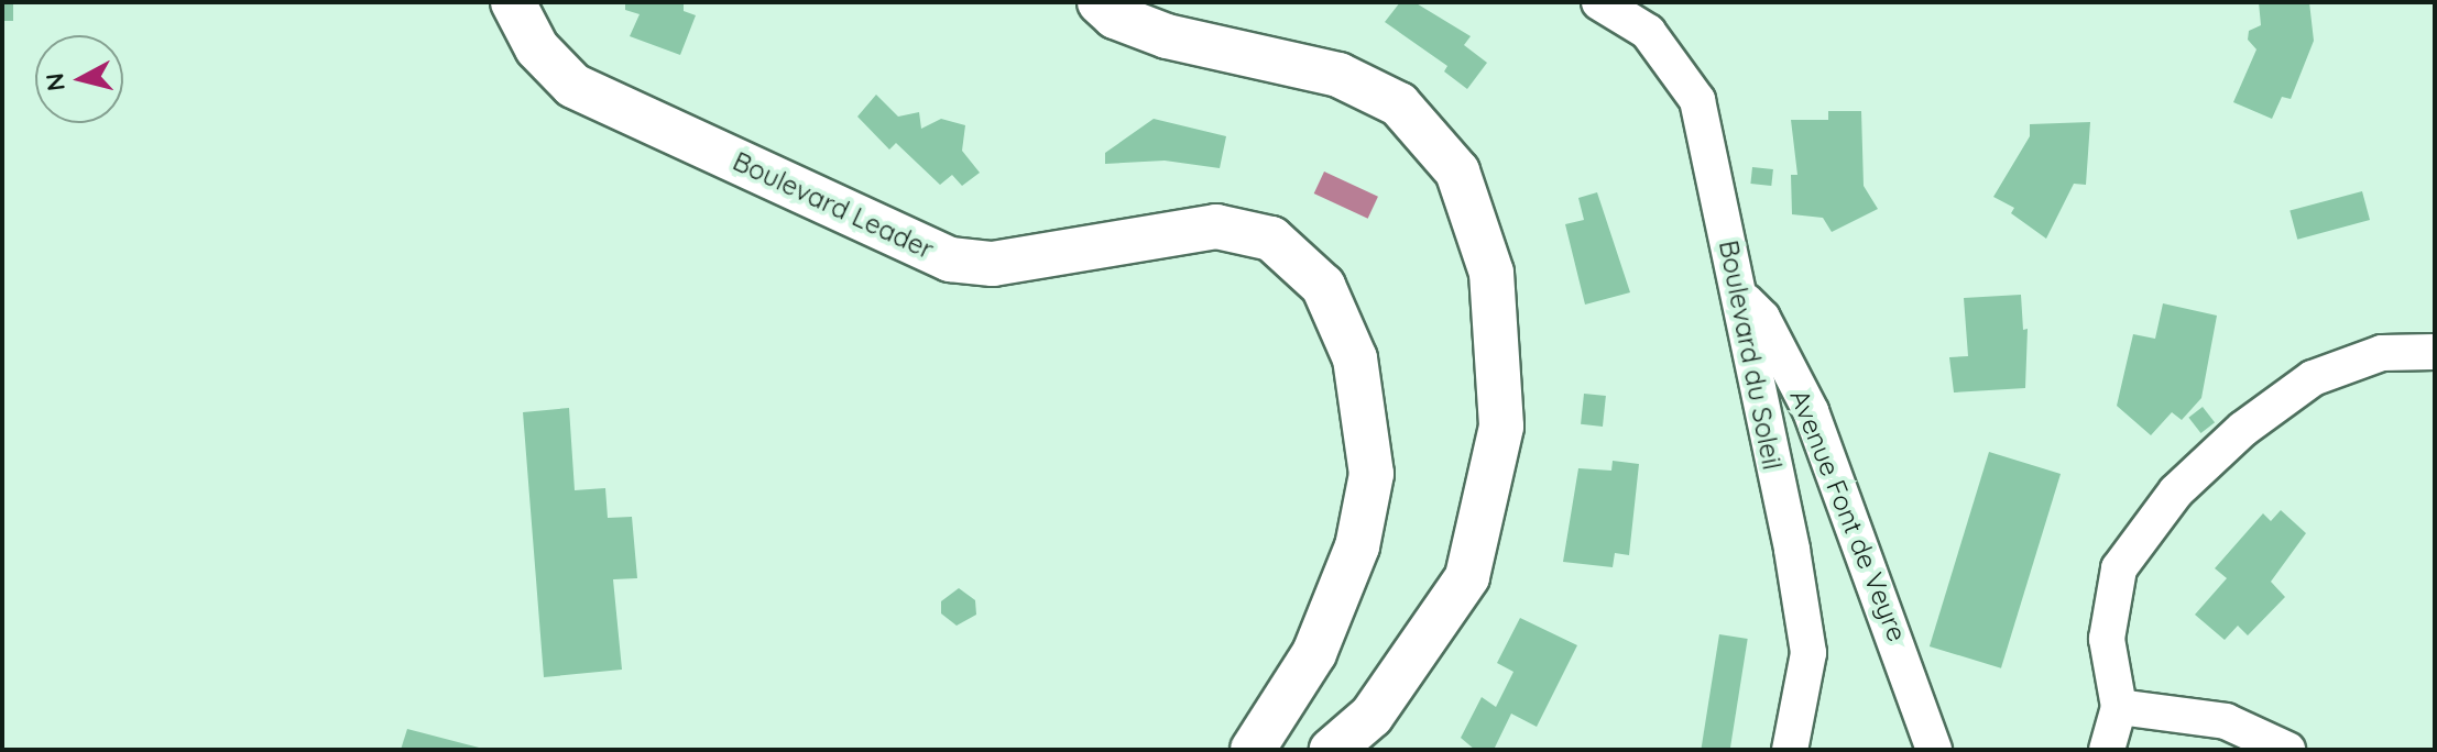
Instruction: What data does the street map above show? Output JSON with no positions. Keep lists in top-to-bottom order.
{
  "streets": {
    "street": ["Boulevard Leader", "Boulevard du Soleil", "Avenue Font de Veyre"]
  },
  "crossings": [
    ["Boulevard du Soleil", "Avenue Font de Veyre"]
  ],
  "north": "left"
}
